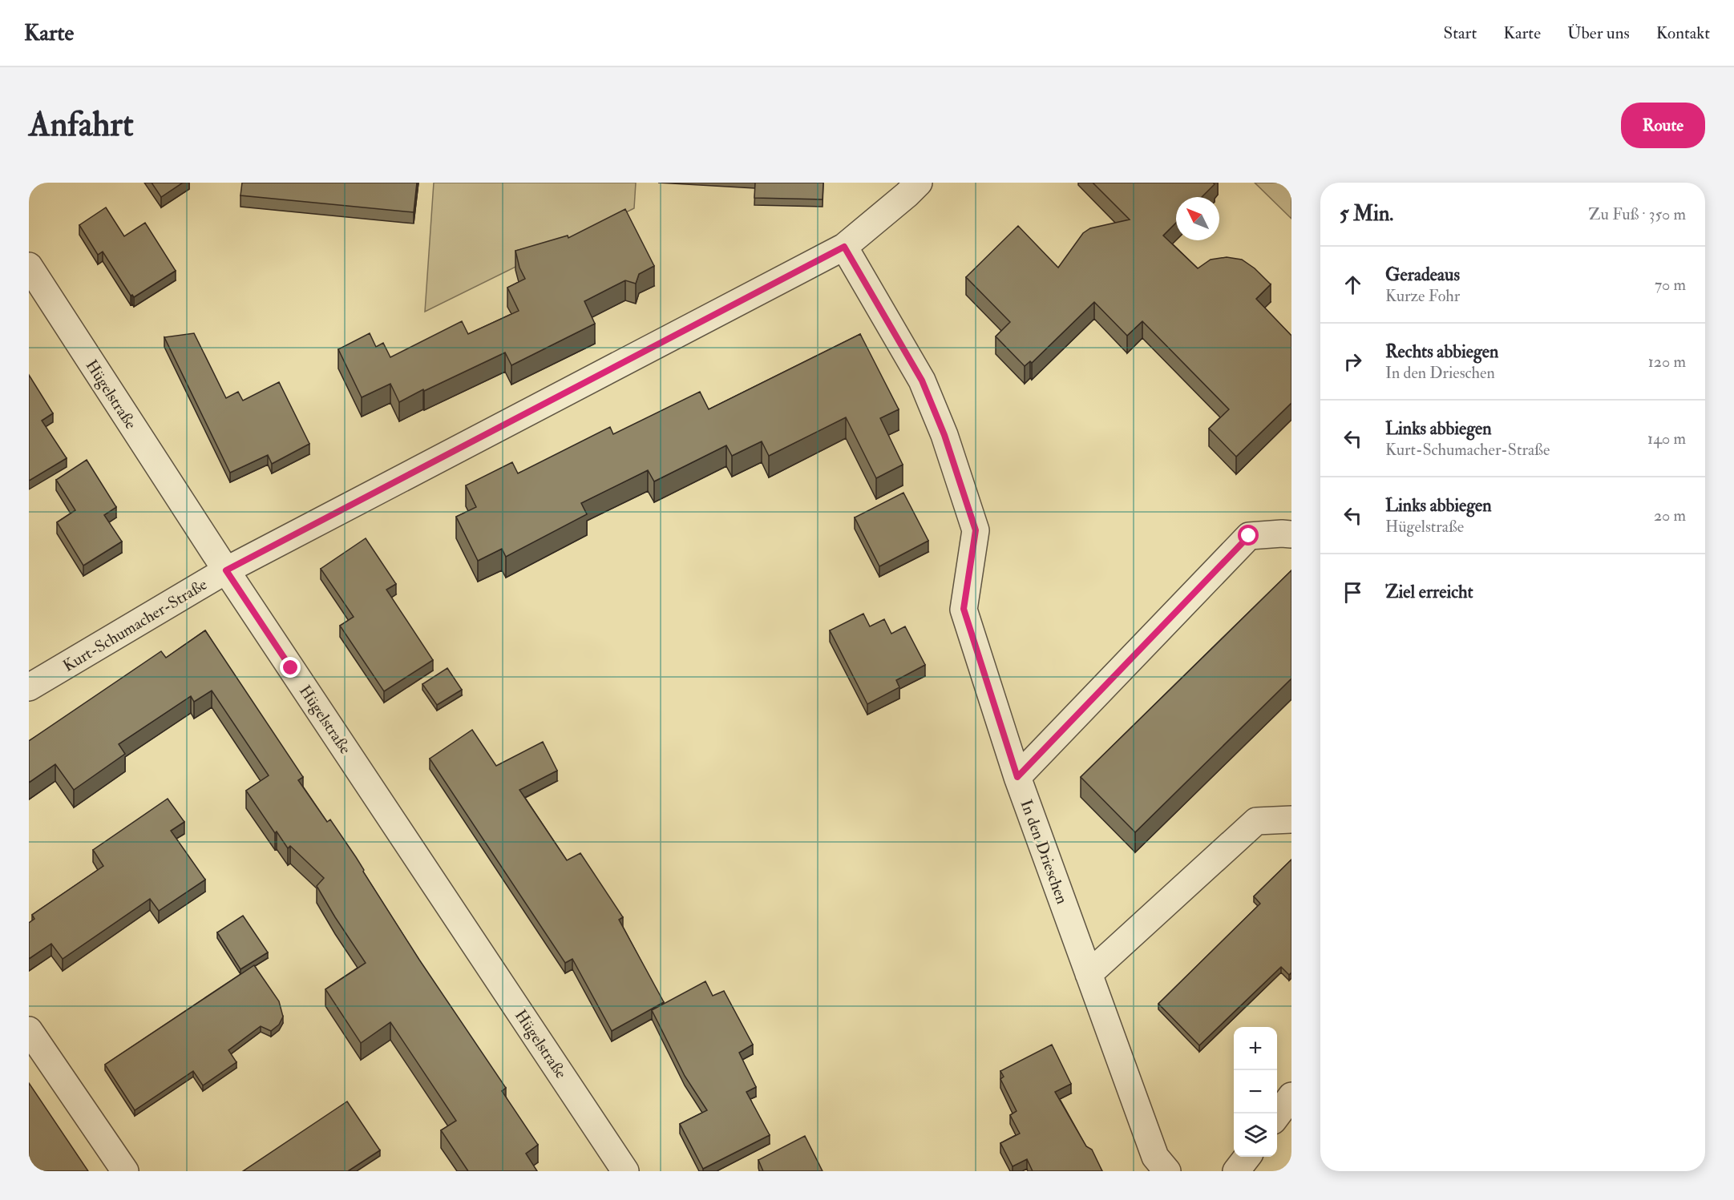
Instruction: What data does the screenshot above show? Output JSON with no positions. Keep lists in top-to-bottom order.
{
  "streets": {
    "street": ["Hügelstraße", "Kurt-Schumacher-Straße", "In den Drieschen"]
  },
  "crossings": [
    ["Hügelstraße", "Kurt-Schumacher-Straße"],
    ["Kurt-Schumacher-Straße", "In den Drieschen"]
  ],
  "north": "top left",
  "page": {
    "header": "Karte",
    "nav": [
      "Start",
      "Karte",
      "Über uns",
      "Kontakt"
    ],
    "buttons": "Route",
    "title": "Anfahrt",
    "heading": ["5 Min.", "Zu Fuß · 350 m"],
    "list": [
      ["Geradeaus", "Kurze Fohr", "70 m"],
      ["Rechts abbiegen", "In den Drieschen", "120 m"],
      ["Links abbiegen", "Kurt-Schumacher-Straße", "140 m"],
      ["Links abbiegen", "Hügelstraße", "20 m"],
      "Ziel erreicht"
    ],
    "map_buttons": ["+", "−"]
  }
}
